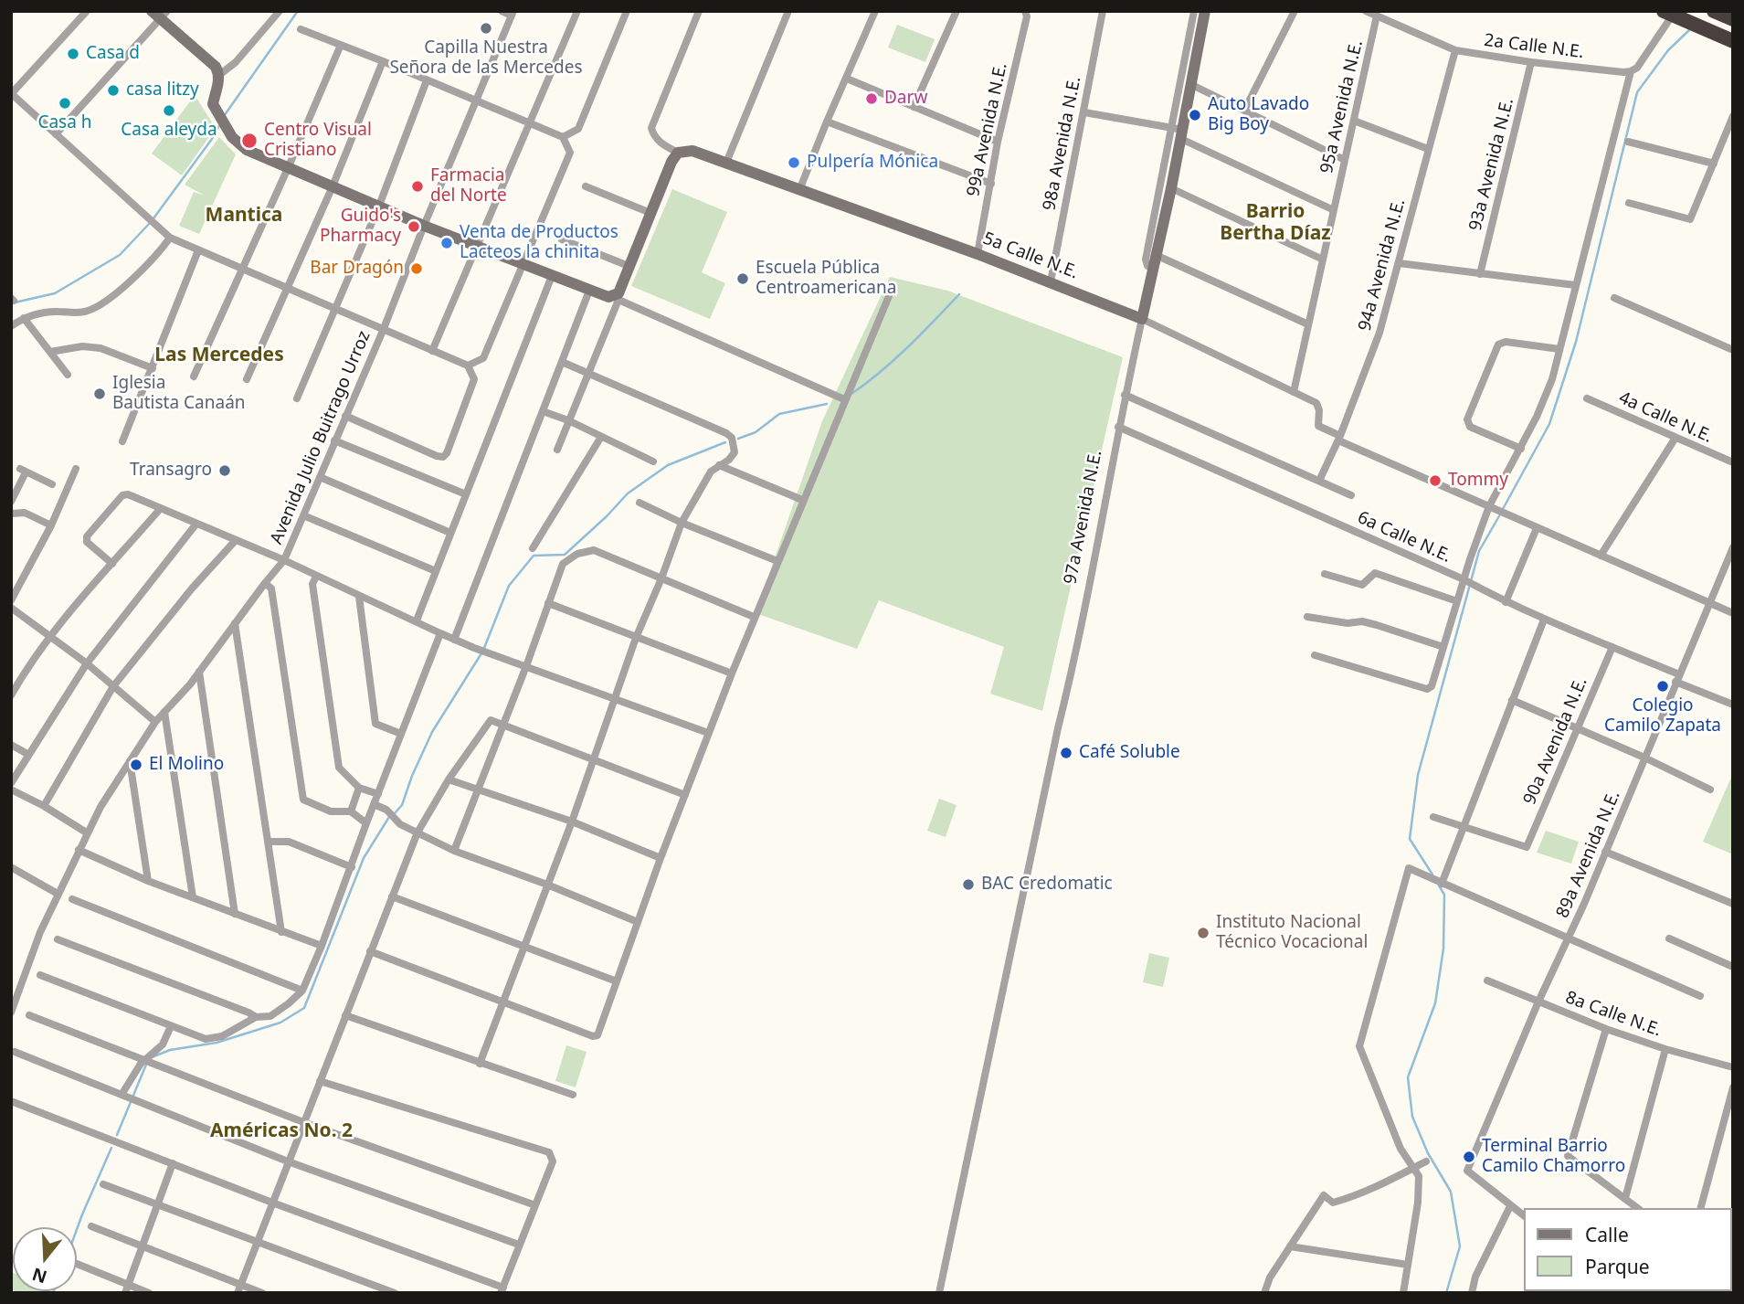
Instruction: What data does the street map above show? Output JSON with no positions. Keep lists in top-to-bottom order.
{
  "streets": {
    "street": [
      "2a Calle N.E.",
      "95a Avenida N.E.",
      "99a Avenida N.E.",
      "98a Avenida N.E.",
      "93a Avenida N.E.",
      "5a Calle N.E.",
      "94a Avenida N.E.",
      "4a Calle N.E.",
      "Avenida Julio Buitrago Urroz",
      "97a Avenida N.E.",
      "6a Calle N.E.",
      "90a Avenida N.E.",
      "89a Avenida N.E.",
      "8a Calle N.E."
    ]
  },
  "crossings": [
    ["2a Calle N.E.", "95a Avenida N.E."],
    ["2a Calle N.E.", "93a Avenida N.E."],
    ["2a Calle N.E.", "94a Avenida N.E."],
    ["95a Avenida N.E.", "5a Calle N.E."],
    ["99a Avenida N.E.", "5a Calle N.E."],
    ["98a Avenida N.E.", "5a Calle N.E."],
    ["5a Calle N.E.", "94a Avenida N.E."],
    ["5a Calle N.E.", "97a Avenida N.E."],
    ["97a Avenida N.E.", "6a Calle N.E."],
    ["6a Calle N.E.", "90a Avenida N.E."],
    ["6a Calle N.E.", "89a Avenida N.E."],
    ["89a Avenida N.E.", "8a Calle N.E."]
  ],
  "districts": [
    "Barrio Bertha Díaz",
    "Mantica",
    "Las Mercedes",
    "Américas No. 2"
  ],
  "places": [
    "Capilla Nuestra Señora de las Mercedes",
    "Casa d",
    "casa litzy",
    "Darw",
    "Casa h",
    "Casa aleyda",
    "Auto Lavado Big Boy",
    "Centro Visual Cristiano",
    "Pulpería Mónica",
    "Farmacia del Norte",
    "Guido's Pharmacy",
    "Venta de Productos Lacteos la chinita",
    "Bar Dragón",
    "Escuela Pública Centroamericana",
    "Iglesia Bautista Canaán",
    "Transagro",
    "Tommy",
    "Colegio Camilo Zapata",
    "Café Soluble",
    "El Molino",
    "BAC Credomatic",
    "Instituto Nacional Técnico Vocacional",
    "Terminal Barrio Camilo Chamorro"
  ],
  "legend": ["Calle", "Parque"],
  "north": "bottom"
}
